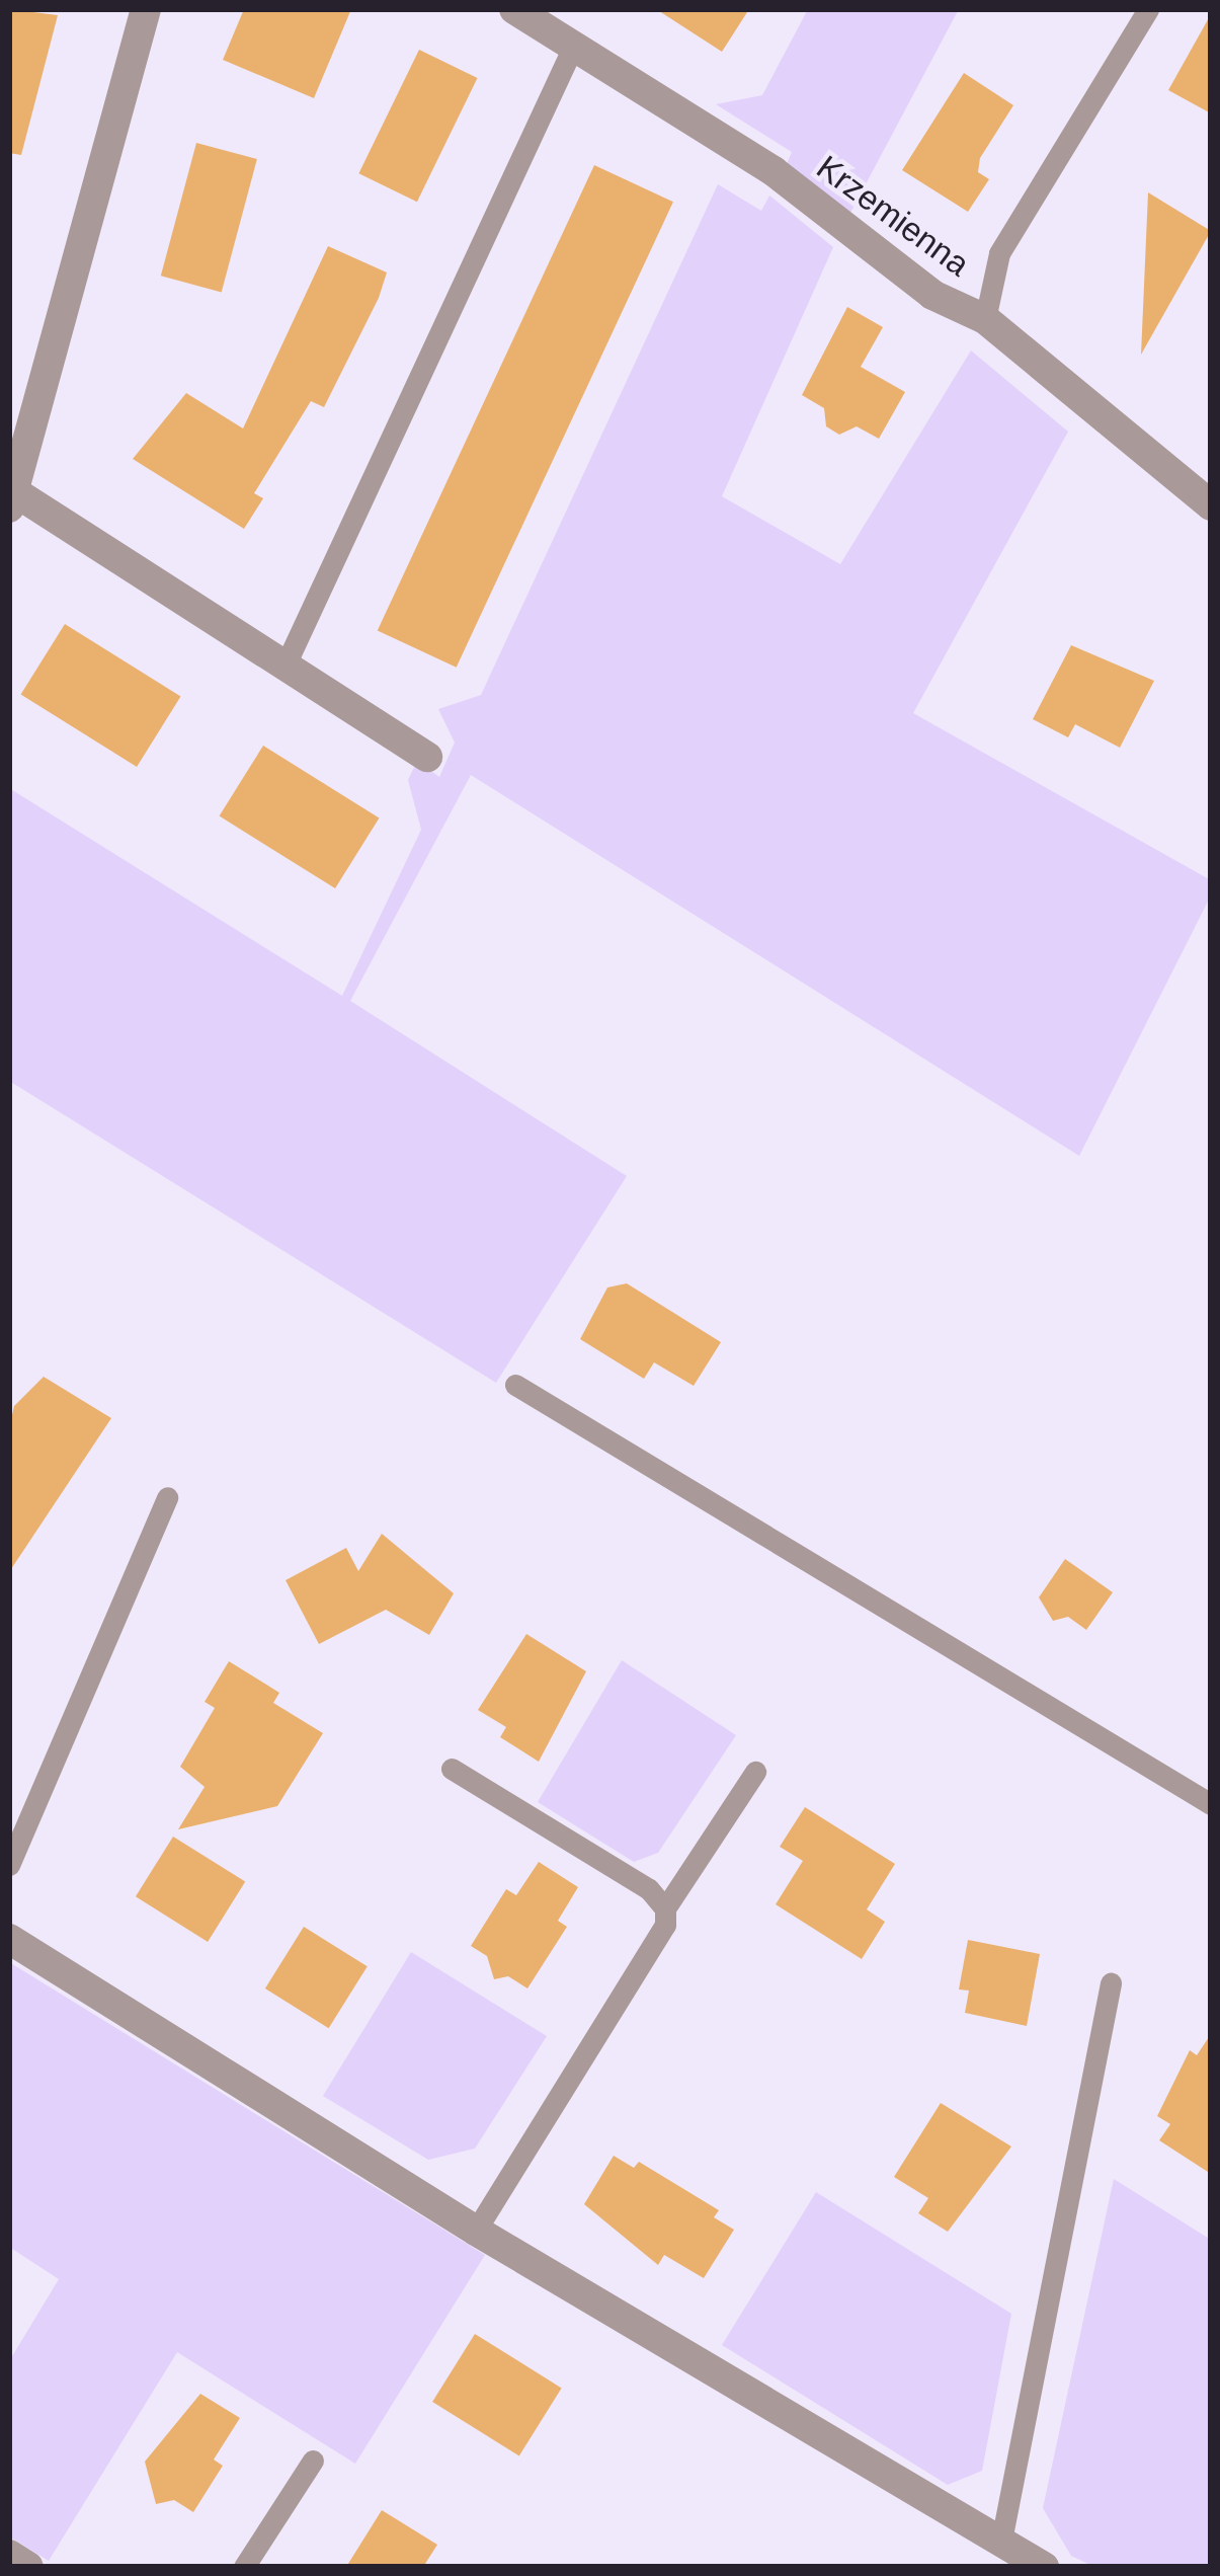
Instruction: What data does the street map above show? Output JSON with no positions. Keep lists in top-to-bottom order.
{
  "streets": {
    "street": ["Krzemienna"]
  }
}
